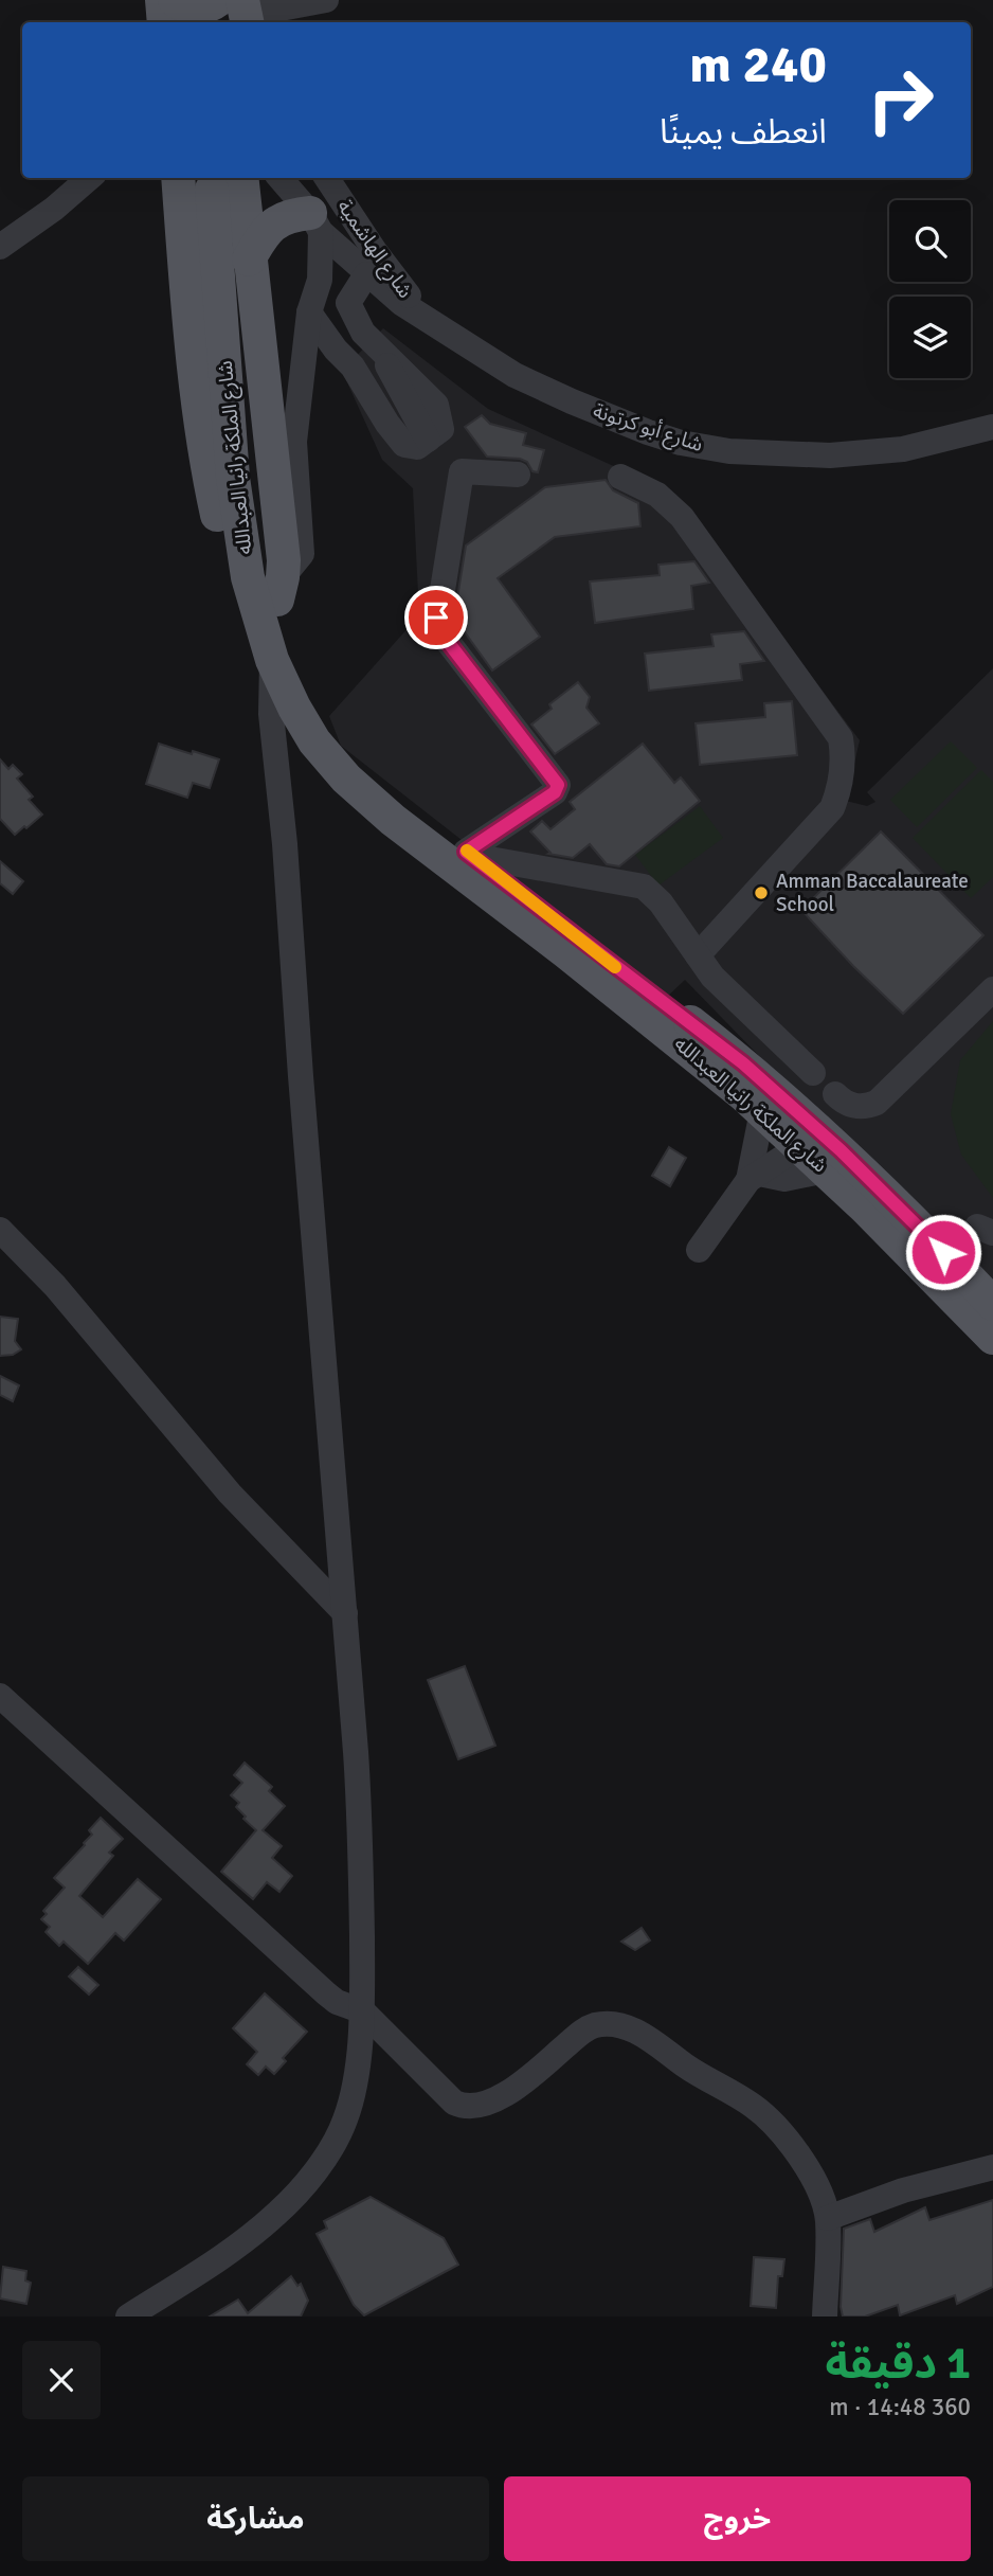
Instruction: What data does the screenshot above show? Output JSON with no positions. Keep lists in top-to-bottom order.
{
  "streets": {
    "main road": ["شارع الملكة رانيا العبدالله"],
    "street": ["شارع الهاشمية", "شارع أبو كرتونة"]
  },
  "crossings": [
    ["شارع الهاشمية", "شارع أبو كرتونة"]
  ],
  "places": ["Amman Baccalaureate School"],
  "page": {
    "turn": ["240 m", "انعطف يمينًا"],
    "heading": ["1 دقيقة", "360 m · 14:48"],
    "buttons": ["خروج", "مشاركة"]
  }
}
